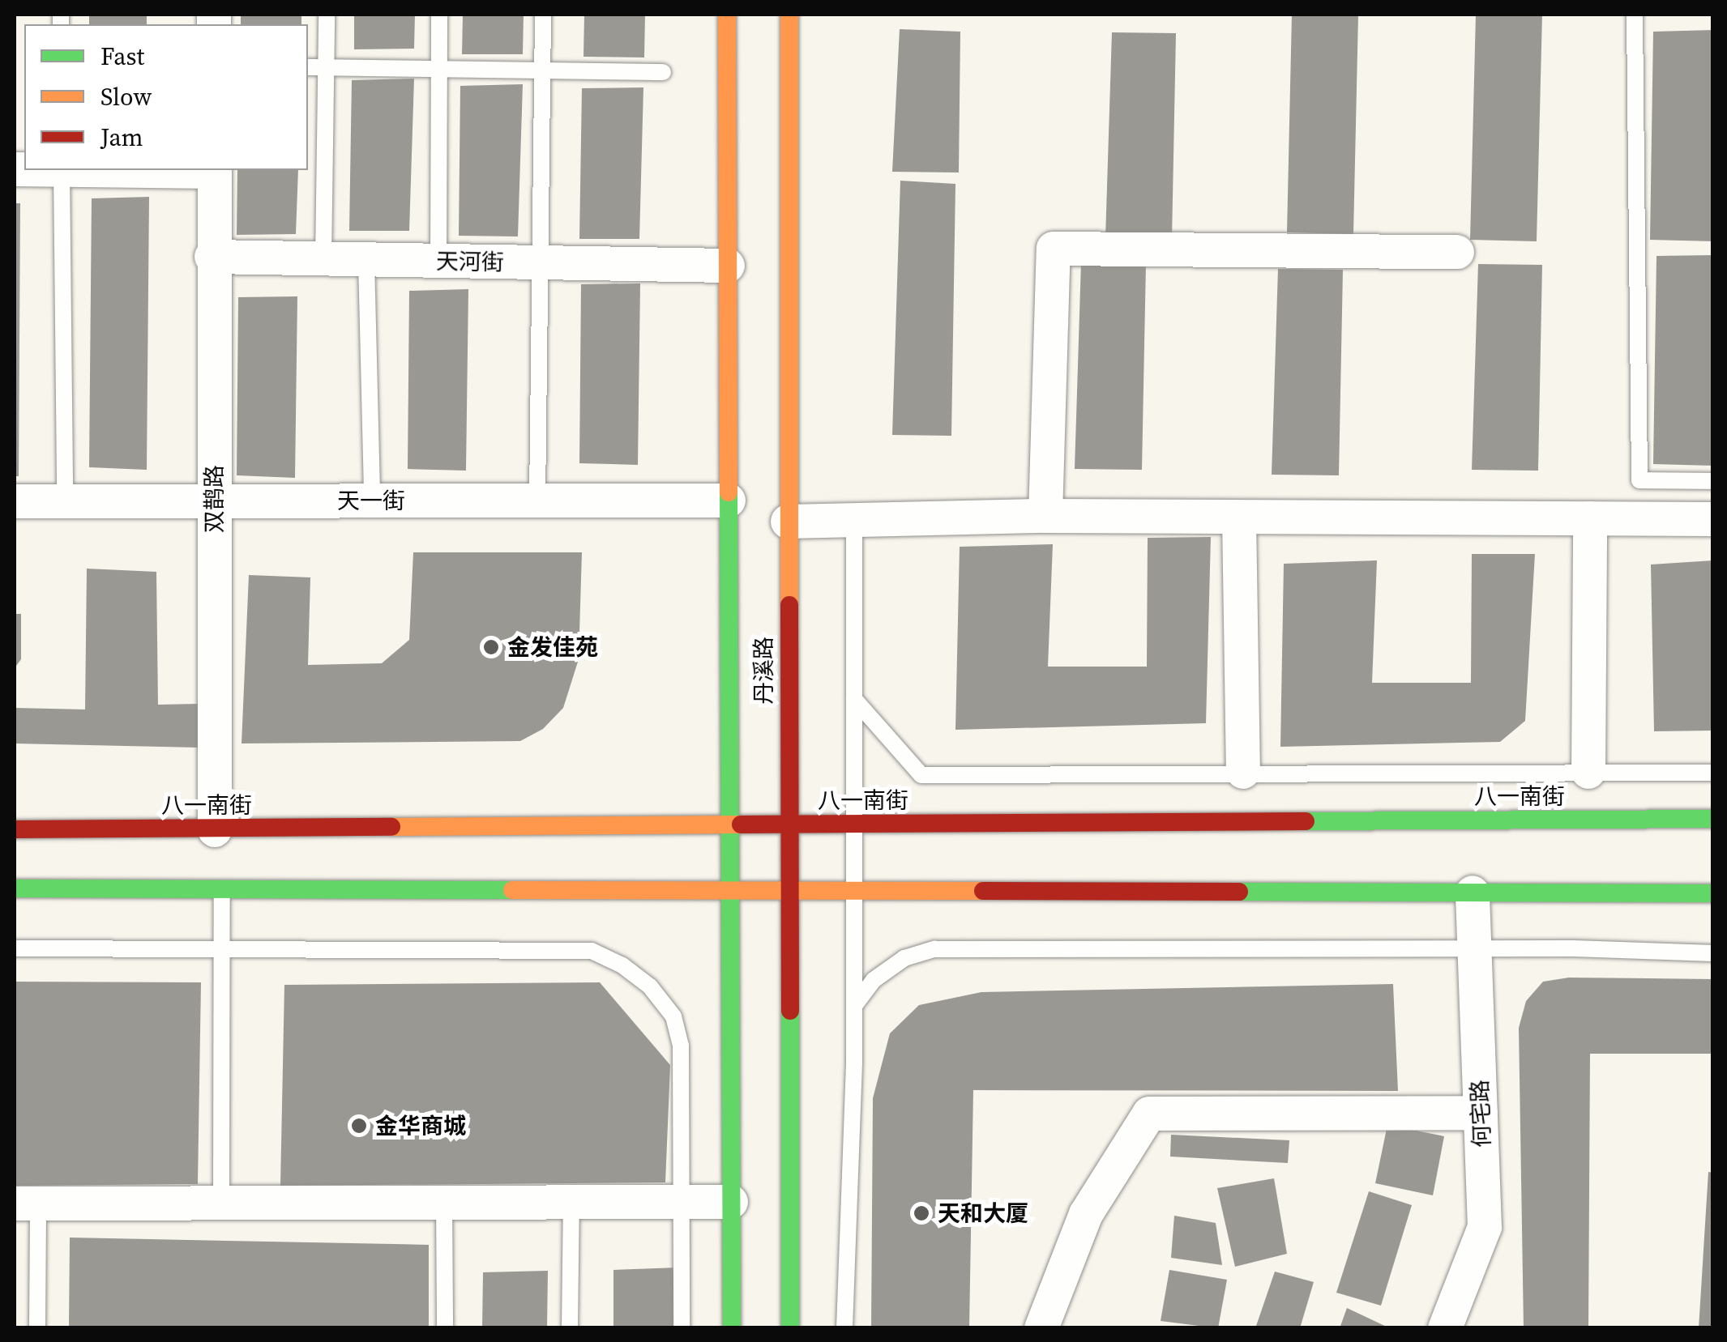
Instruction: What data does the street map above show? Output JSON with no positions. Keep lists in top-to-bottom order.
{
  "streets": {
    "main road": ["丹溪路", "八一南街"],
    "street": [
      "天河街",
      "双鹊路",
      "天一街",
      "何宅路"
    ]
  },
  "crossings": [
    ["天河街", "双鹊路"],
    ["天河街", "丹溪路"],
    ["双鹊路", "天一街"],
    ["双鹊路", "八一南街"],
    ["天一街", "丹溪路"],
    ["丹溪路", "八一南街"]
  ],
  "places": ["金发佳苑", "金华商城", "天和大厦"],
  "legend": ["Fast", "Slow", "Jam"]
}
